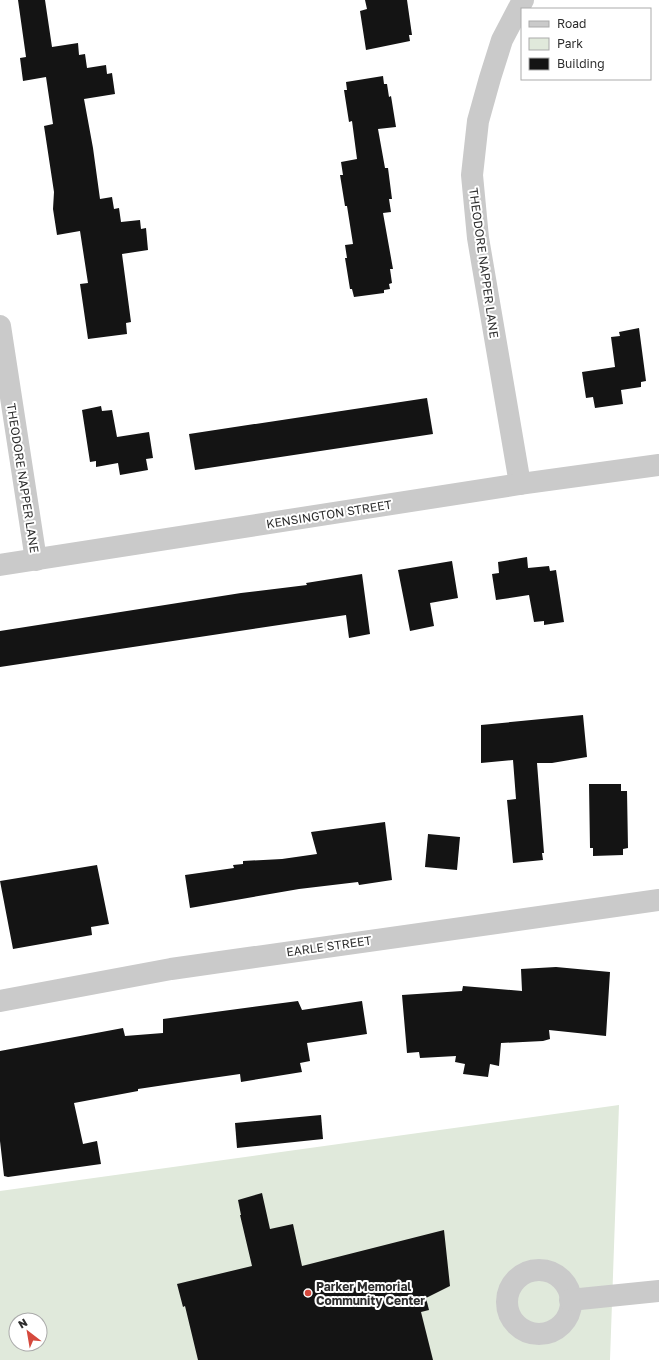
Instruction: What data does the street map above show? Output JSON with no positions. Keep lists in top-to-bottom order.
{
  "streets": {
    "street": ["THEODORE NAPPER LANE", "KENSINGTON STREET", "EARLE STREET"]
  },
  "crossings": [
    ["THEODORE NAPPER LANE", "KENSINGTON STREET"]
  ],
  "places": ["Parker Memorial Community Center"],
  "legend": ["Road", "Park", "Building"],
  "north": "top left"
}
